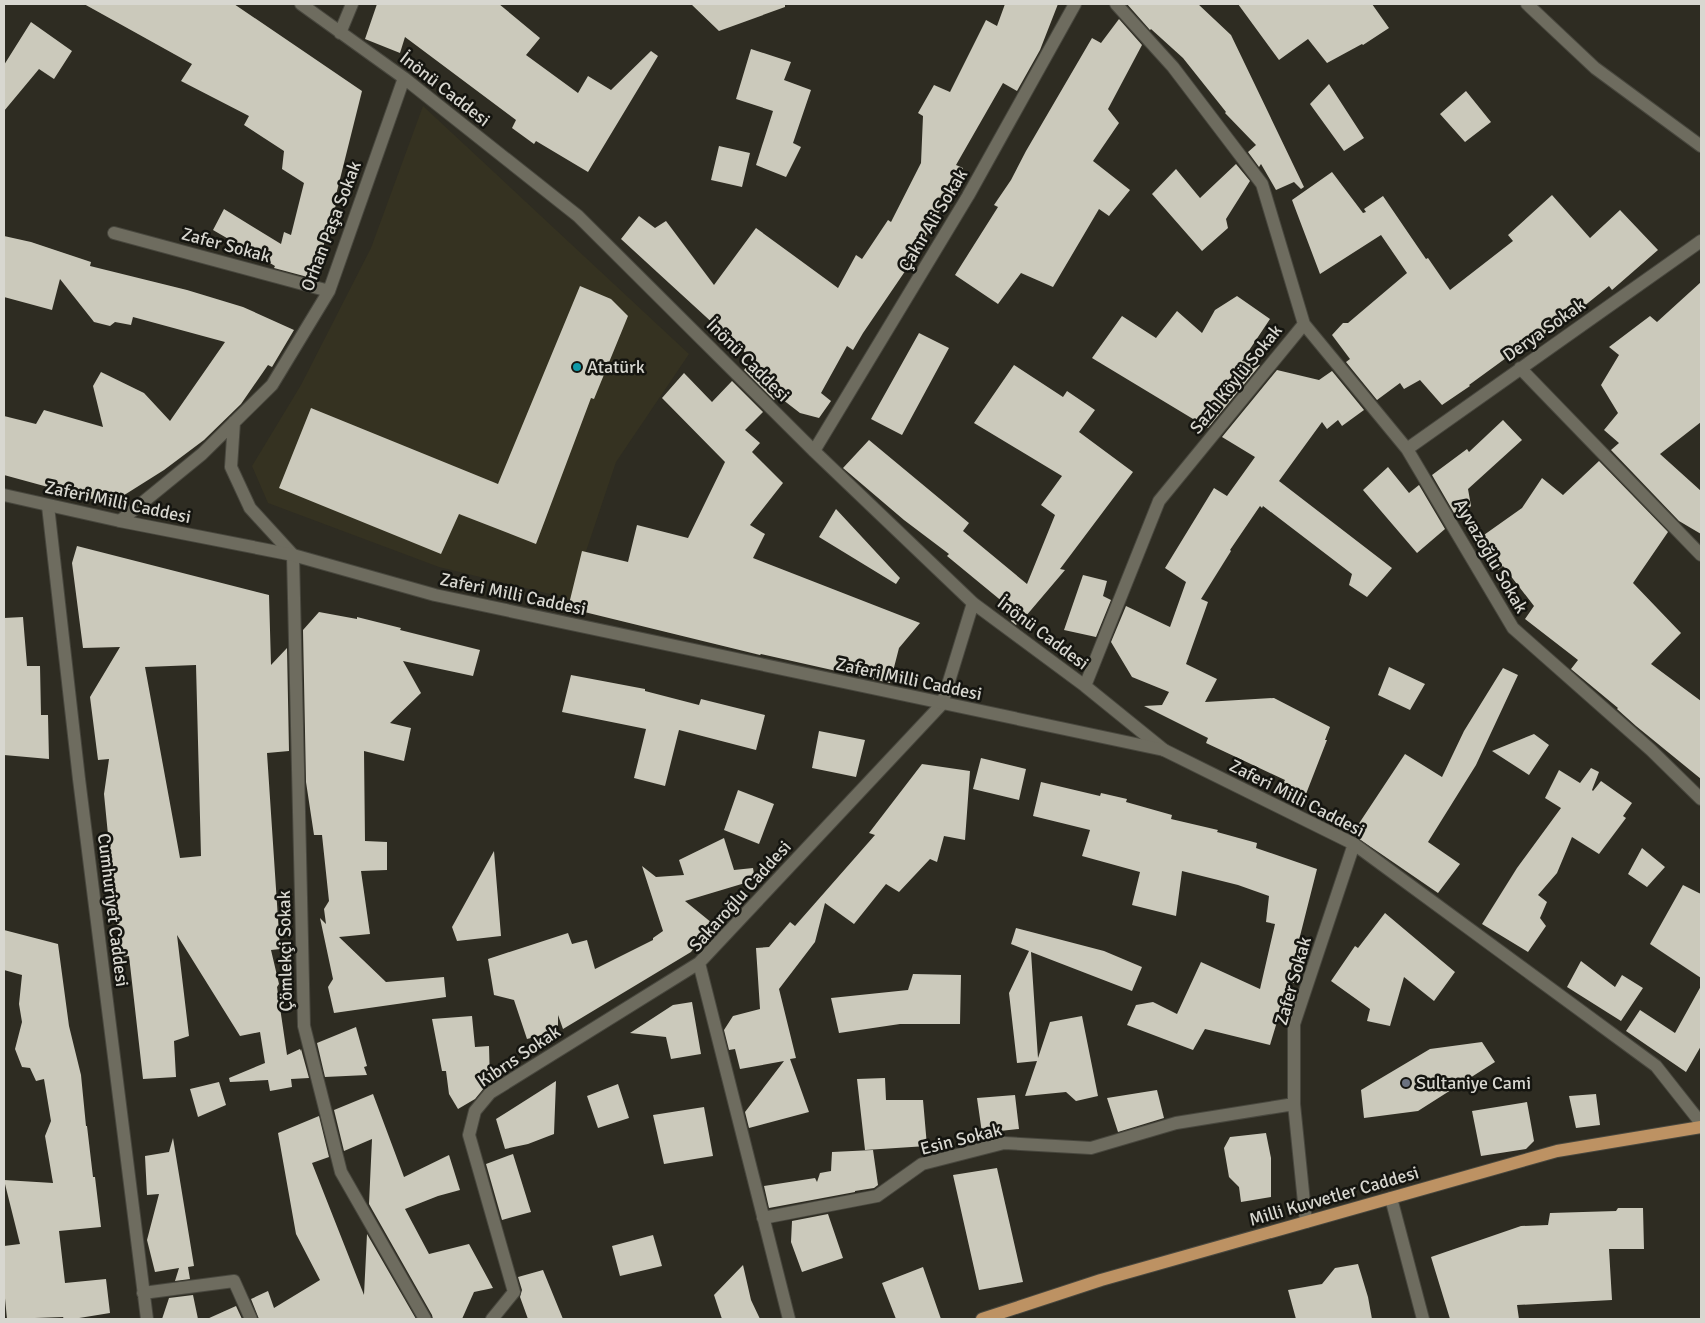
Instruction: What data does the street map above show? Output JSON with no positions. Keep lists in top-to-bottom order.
{
  "streets": {
    "main road": ["Milli Kuvvetler Caddesi"],
    "street": [
      "İnönü Caddesi",
      "Çakır Ali Sokak",
      "Orhan Paşa Sokak",
      "Zafer Sokak",
      "Derya Sokak",
      "Sazlı Köylü Sokak",
      "Zaferi Milli Caddesi",
      "Ayvazoğlu Sokak",
      "Sakaroğlu Caddesi",
      "Cumhuriyet Caddesi",
      "Çömlekçi Sokak",
      "Kıbrıs Sokak",
      "Esin Sokak"
    ]
  },
  "crossings": [
    ["İnönü Caddesi", "Çakır Ali Sokak"],
    ["İnönü Caddesi", "Orhan Paşa Sokak"],
    ["İnönü Caddesi", "Sazlı Köylü Sokak"],
    ["İnönü Caddesi", "Zaferi Milli Caddesi"],
    ["İnönü Caddesi", "Sakaroğlu Caddesi"],
    ["Orhan Paşa Sokak", "Zafer Sokak"],
    ["Orhan Paşa Sokak", "Zaferi Milli Caddesi"],
    ["Zafer Sokak", "Zaferi Milli Caddesi"],
    ["Zafer Sokak", "Esin Sokak"],
    ["Zafer Sokak", "Milli Kuvvetler Caddesi"],
    ["Derya Sokak", "Ayvazoğlu Sokak"],
    ["Sazlı Köylü Sokak", "Ayvazoğlu Sokak"],
    ["Zaferi Milli Caddesi", "Sakaroğlu Caddesi"],
    ["Zaferi Milli Caddesi", "Cumhuriyet Caddesi"],
    ["Zaferi Milli Caddesi", "Çömlekçi Sokak"],
    ["Sakaroğlu Caddesi", "Kıbrıs Sokak"],
    ["Sakaroğlu Caddesi", "Esin Sokak"]
  ],
  "places": ["Atatürk", "Sultaniye Cami"]
}
